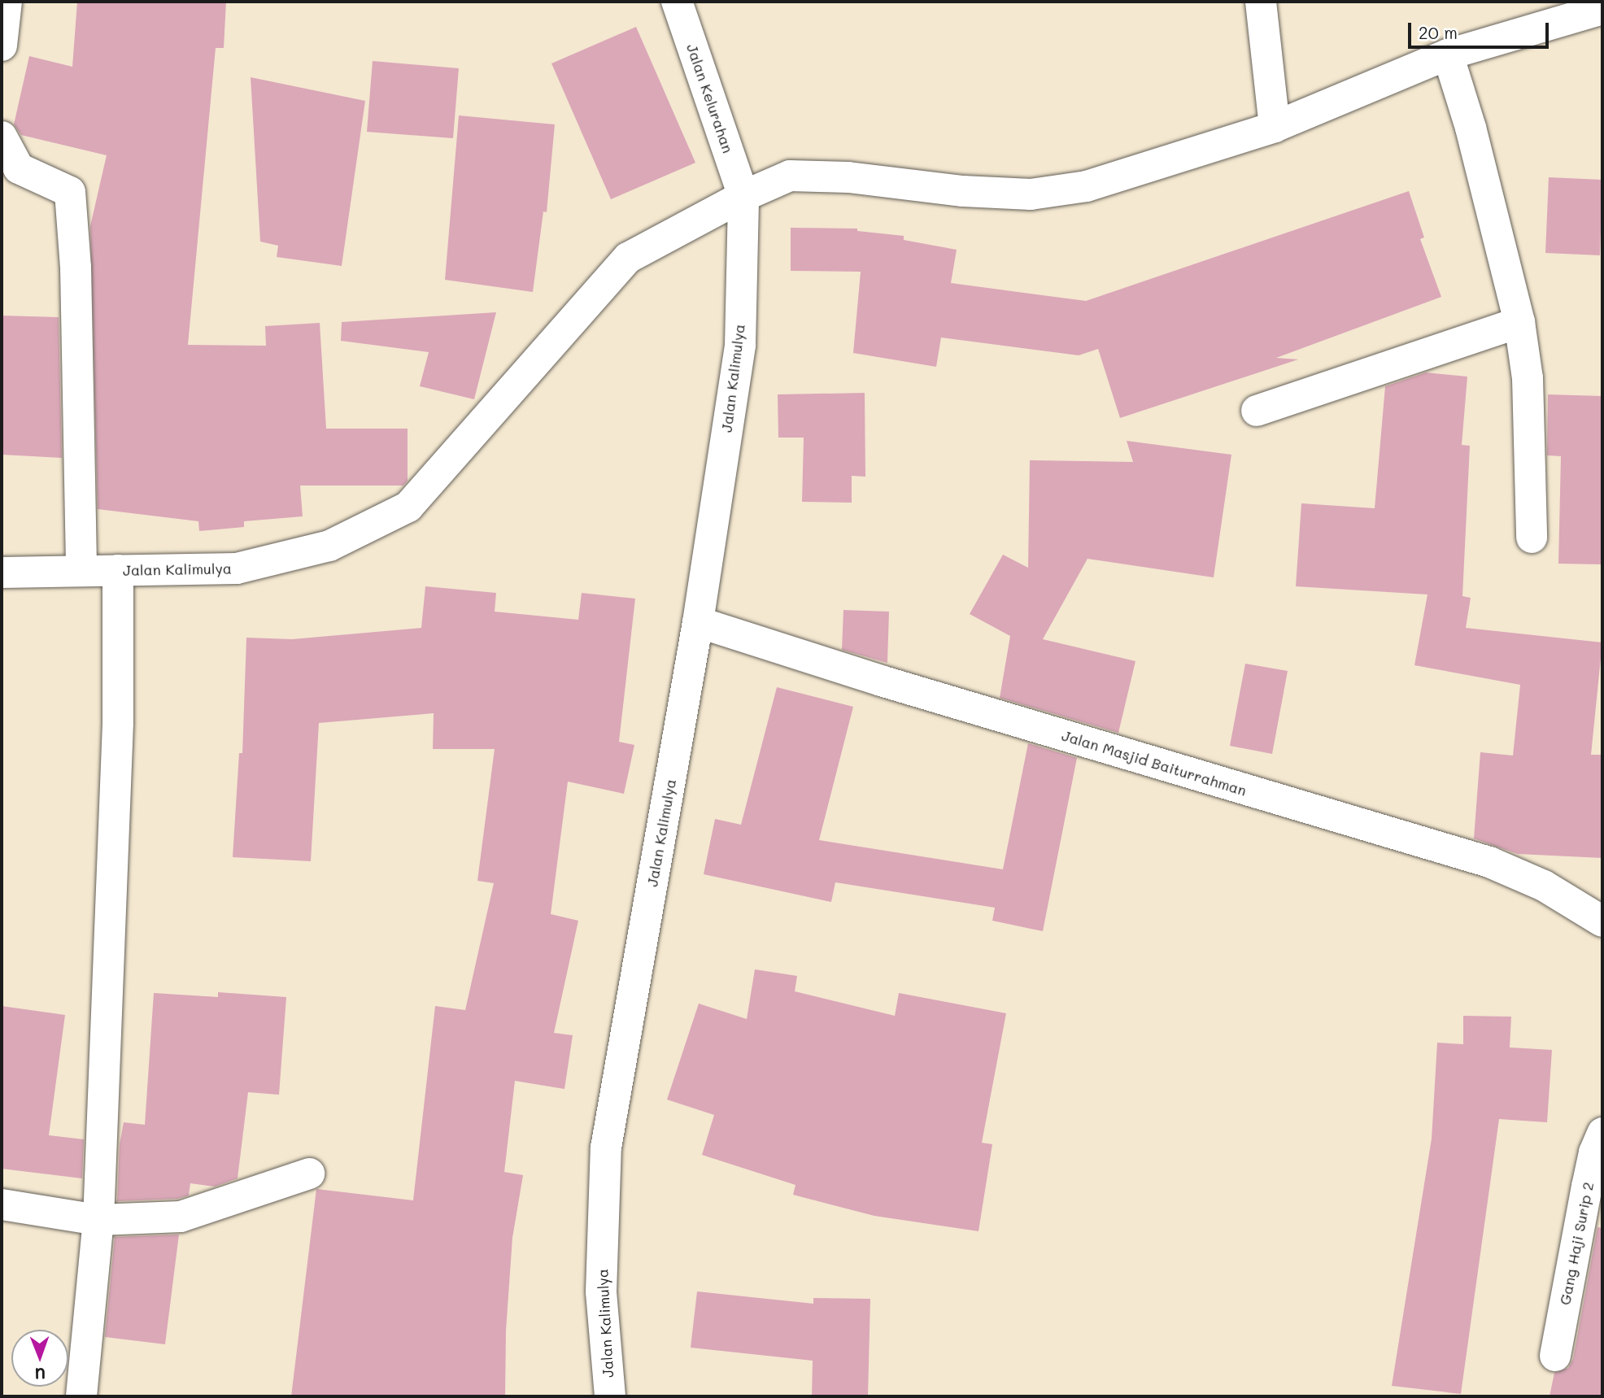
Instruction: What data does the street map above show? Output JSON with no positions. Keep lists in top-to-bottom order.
{
  "streets": {
    "street": [
      "Jalan Kelurahan",
      "Jalan Kalimulya",
      "Jalan Masjid Baiturrahman",
      "Gang Haji Surip 2"
    ]
  },
  "crossings": [
    ["Jalan Kelurahan", "Jalan Kalimulya"],
    ["Jalan Kalimulya", "Jalan Masjid Baiturrahman"]
  ],
  "scale_bar": "20 m",
  "north": "bottom"
}
